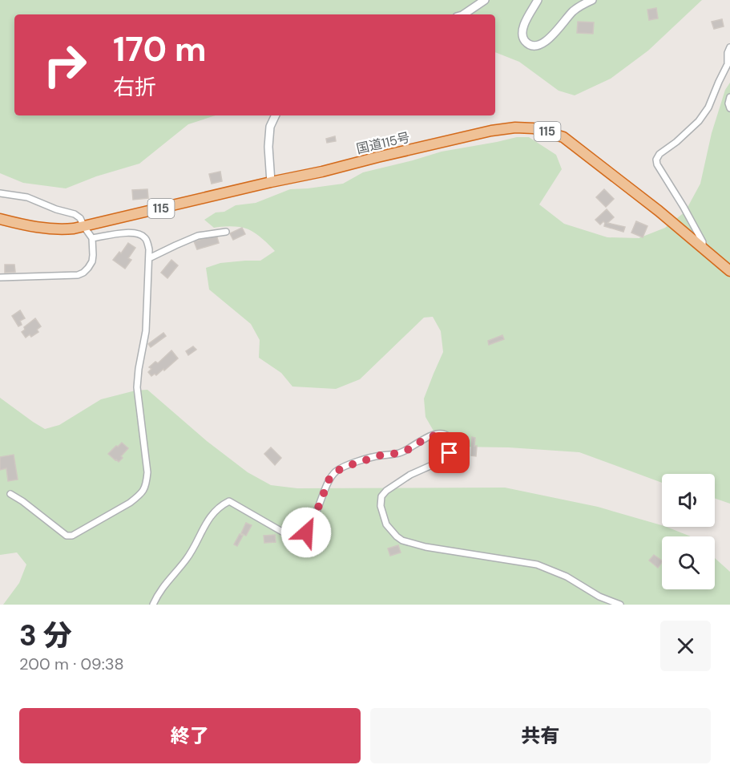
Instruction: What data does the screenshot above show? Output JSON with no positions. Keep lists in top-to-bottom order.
{
  "streets": {
    "highway": ["115", "国道115号"]
  },
  "page": {
    "turn": ["170 m", "右折"],
    "heading": ["3 分", "200 m · 09:38"],
    "buttons": ["終了", "共有"]
  }
}
